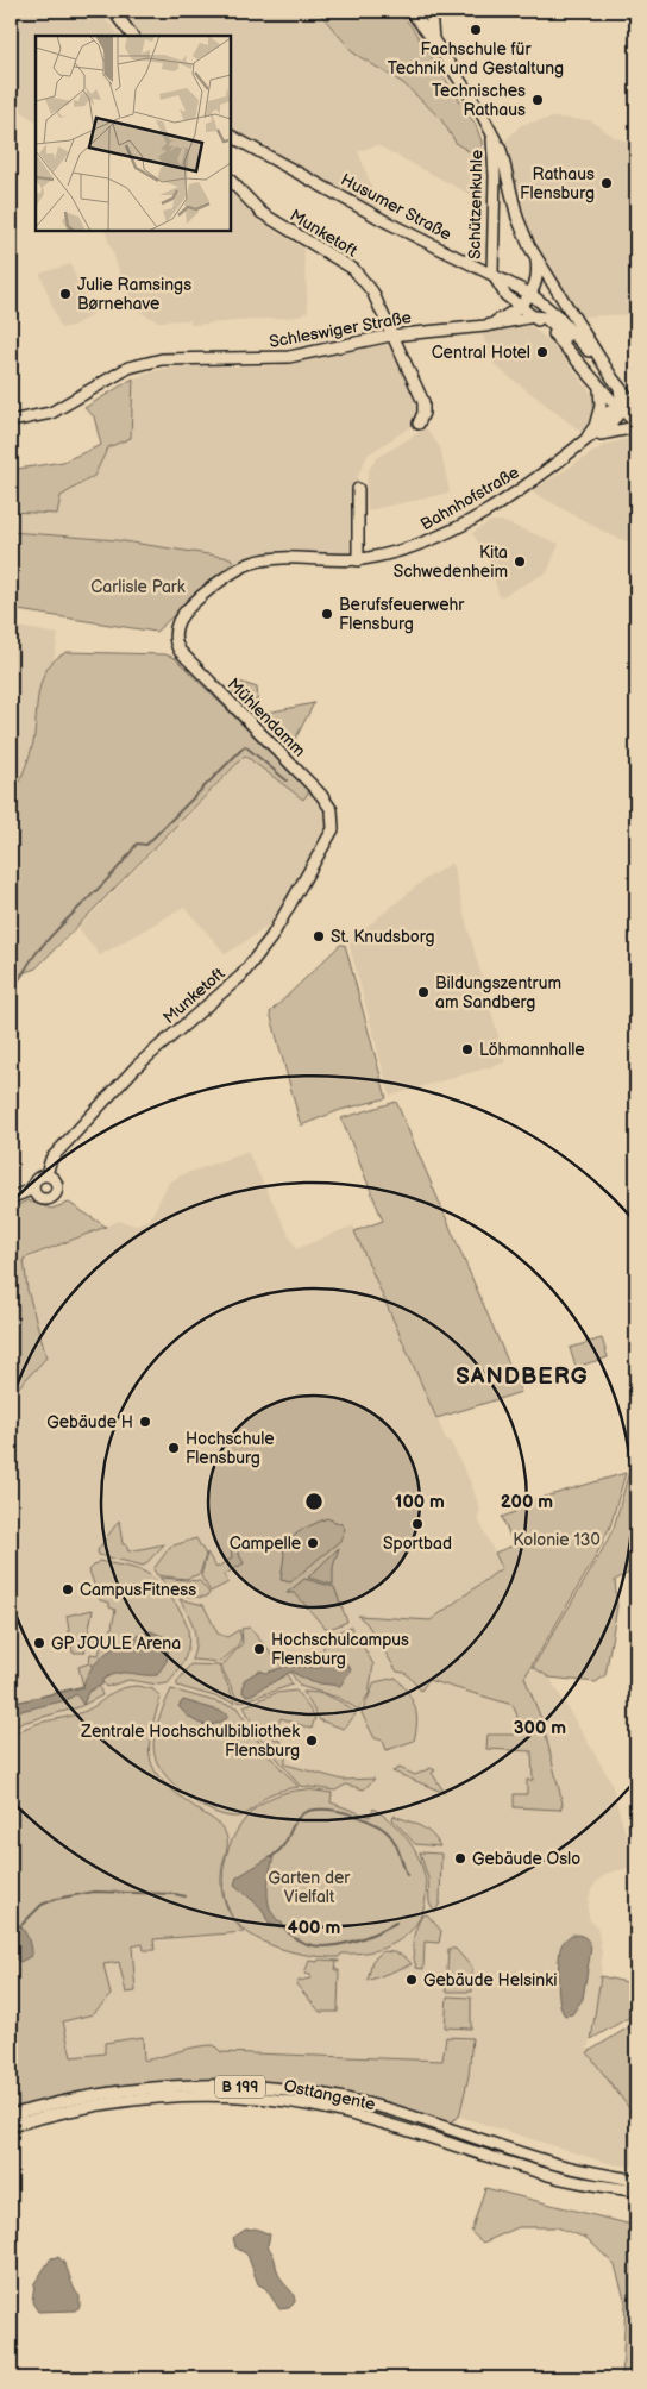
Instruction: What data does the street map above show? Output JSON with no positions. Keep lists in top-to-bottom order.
{
  "streets": {
    "main road": [
      "Schützenkuhle",
      "Husumer Straße",
      "Munketoft",
      "Schleswiger Straße",
      "Bahnhofstraße",
      "Mühlendamm",
      "B 199",
      "Osttangente"
    ]
  },
  "crossings": [
    ["Schützenkuhle", "Husumer Straße"],
    ["Munketoft", "Schleswiger Straße"],
    ["Munketoft", "Mühlendamm"],
    ["Bahnhofstraße", "Mühlendamm"]
  ],
  "districts": ["SANDBERG"],
  "parks": ["Carlisle Park", "Kolonie 130", "Garten der Vielfalt"],
  "places": [
    "Fachschule für Technik und Gestaltung",
    "Technisches Rathaus",
    "Rathaus Flensburg",
    "Julie Ramsings Børnehave",
    "Central Hotel",
    "Kita Schwedenheim",
    "Berufsfeuerwehr Flensburg",
    "St. Knudsborg",
    "Bildungszentrum am Sandberg",
    "Löhmannhalle",
    "Gebäude H",
    "Hochschule Flensburg",
    "Sportbad",
    "Campelle",
    "CampusFitness",
    "GP JOULE Arena",
    "Hochschulcampus Flensburg",
    "Zentrale Hochschulbibliothek Flensburg",
    "Gebäude Oslo",
    "Gebäude Helsinki"
  ],
  "rings": [
    "100 m",
    "200 m",
    "300 m",
    "400 m"
  ]
}
